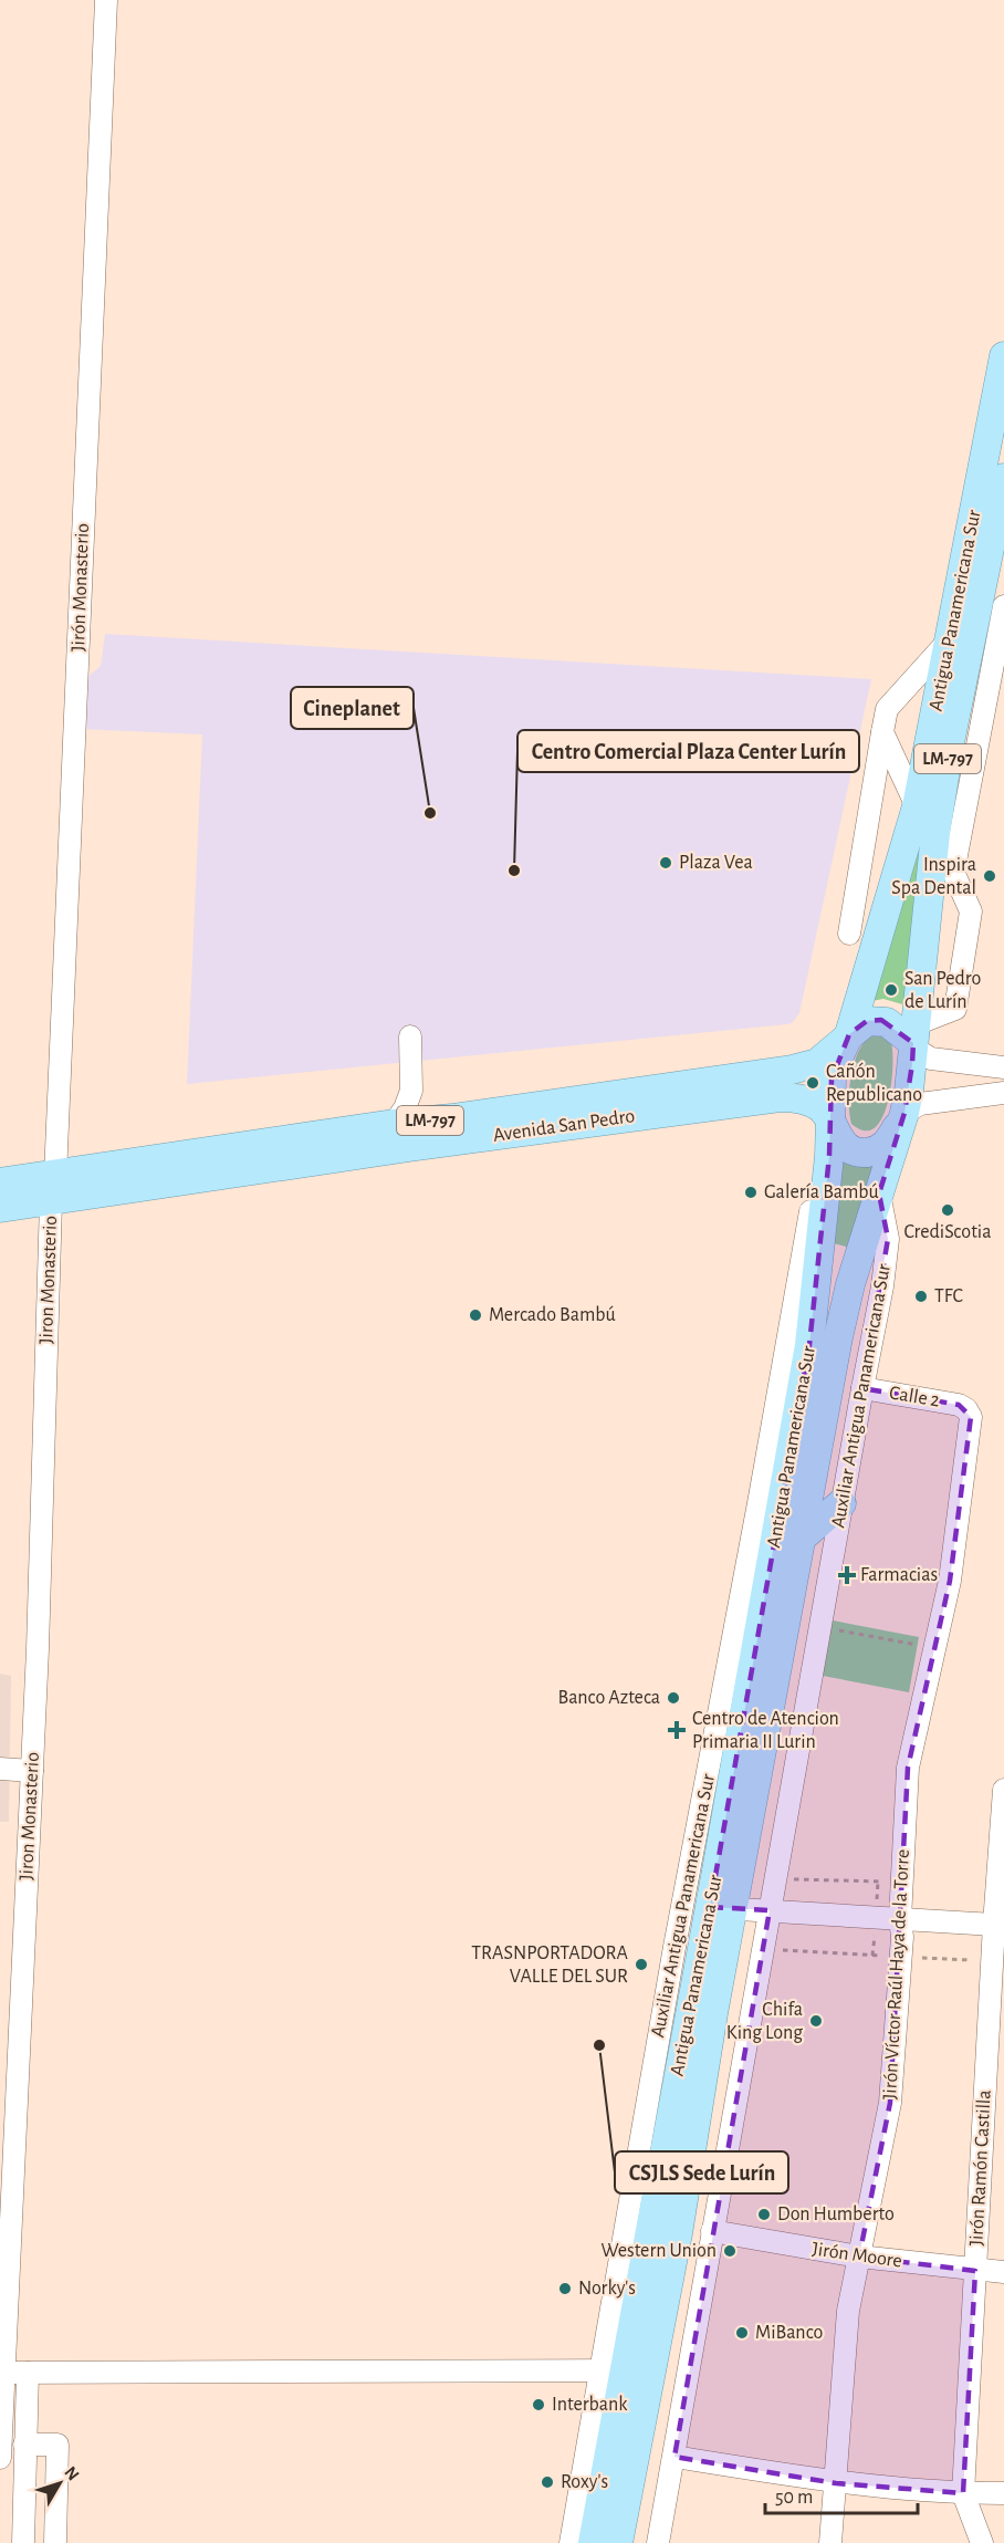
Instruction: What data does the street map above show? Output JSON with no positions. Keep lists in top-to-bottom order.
{
  "streets": {
    "main road": ["Antigua Panamericana Sur", "LM-797", "Avenida San Pedro"],
    "street": [
      "Jirón Monasterio",
      "Jiron Monasterio",
      "Auxiliar Antigua Panamericana Sur",
      "Calle 2",
      "Jirón Víctor Raúl Haya de la Torre",
      "Jirón Ramón Castilla",
      "Jirón Moore"
    ]
  },
  "crossings": [
    ["Jirón Monasterio", "Avenida San Pedro"],
    ["Jirón Monasterio", "Jiron Monasterio"],
    ["Antigua Panamericana Sur", "Avenida San Pedro"],
    ["Antigua Panamericana Sur", "Auxiliar Antigua Panamericana Sur"],
    ["Avenida San Pedro", "Jiron Monasterio"],
    ["Auxiliar Antigua Panamericana Sur", "Calle 2"],
    ["Calle 2", "Jirón Víctor Raúl Haya de la Torre"],
    ["Jirón Víctor Raúl Haya de la Torre", "Jirón Moore"],
    ["Jirón Ramón Castilla", "Jirón Moore"]
  ],
  "places": {
    "other": [
      "Cineplanet",
      "Plaza Vea",
      "Centro Comercial Plaza Center Lurín",
      "Inspira Spa Dental",
      "San Pedro de Lurín",
      "Cañón Republicano",
      "Galería Bambú",
      "CrediScotia",
      "TFC",
      "Mercado Bambú",
      "Banco Azteca",
      "TRASNPORTADORA VALLE DEL SUR",
      "Chifa King Long",
      "CSJLS Sede Lurín",
      "Don Humberto",
      "Western Union",
      "Norky's",
      "MiBanco",
      "Interbank",
      "Roxy's"
    ],
    "health": ["Farmacias", "Centro de Atencion Primaria II Lurin"]
  },
  "scale_bar": "50 m",
  "north": "top right"
}
